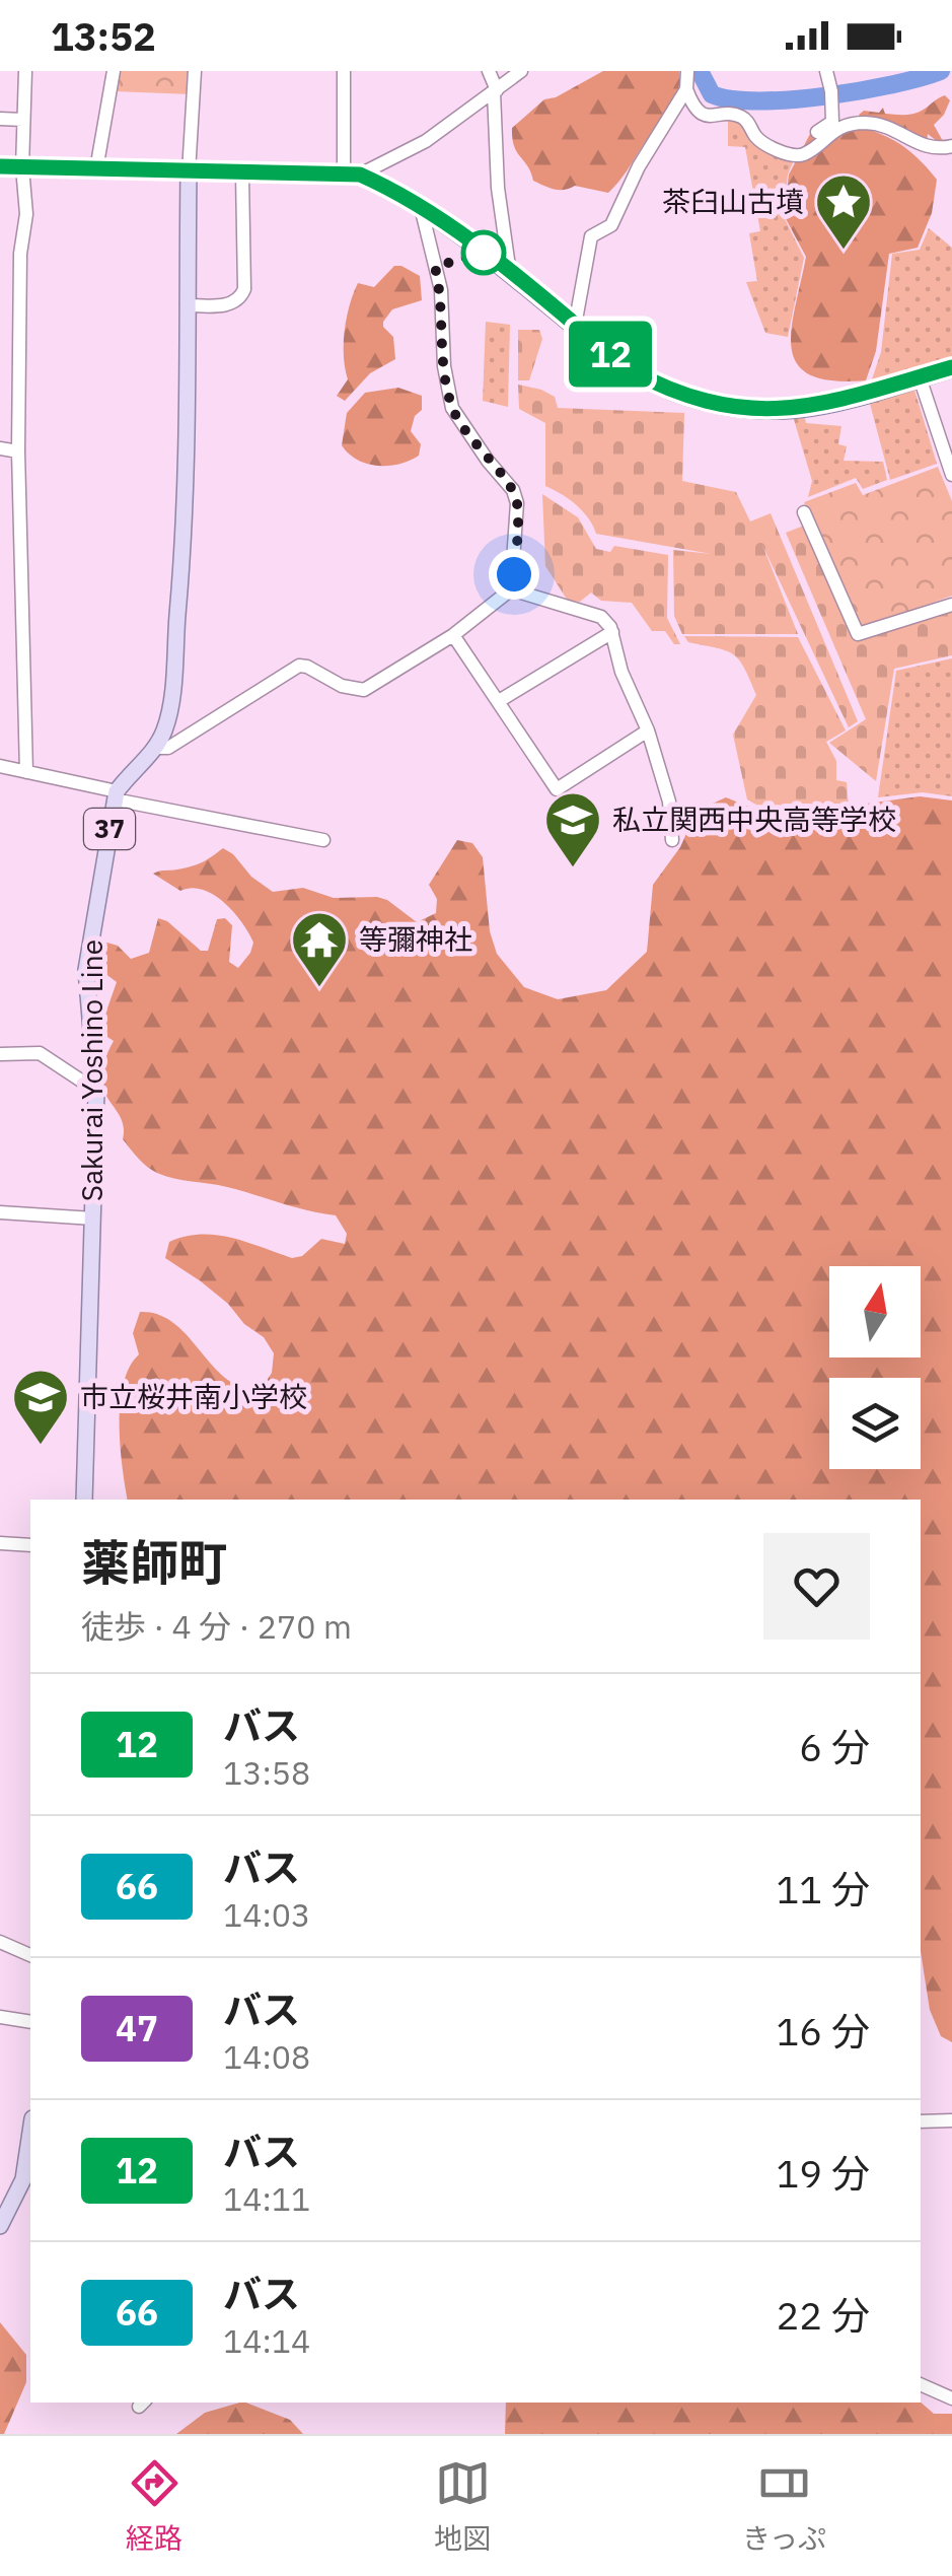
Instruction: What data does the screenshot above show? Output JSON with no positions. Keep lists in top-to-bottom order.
{
  "streets": {
    "main road": ["37", "Sakurai Yoshino Line"]
  },
  "crossings": [
    ["37", "Sakurai Yoshino Line"]
  ],
  "places": {
    "place": ["茶臼山古墳"],
    "school or university": ["私立関西中央高等学校", "市立桜井南小学校"],
    "temple": ["等彌神社"]
  },
  "lines": ["bus line 12"],
  "north": "top",
  "page": {
    "status": "13:52",
    "on_map": "12",
    "heading": ["薬師町", "徒歩 · 4 分 · 270 m"],
    "list": [
      {
        "mark": "12",
        "name": "バス",
        "note": "13:58",
        "value": "6 分"
      },
      {
        "mark": "66",
        "name": "バス",
        "note": "14:03",
        "value": "11 分"
      },
      {
        "mark": "47",
        "name": "バス",
        "note": "14:08",
        "value": "16 分"
      },
      {
        "mark": "12",
        "name": "バス",
        "note": "14:11",
        "value": "19 分"
      },
      {
        "mark": "66",
        "name": "バス",
        "note": "14:14",
        "value": "22 分"
      }
    ],
    "tabs": ["経路", "地図", "きっぷ"]
  }
}
